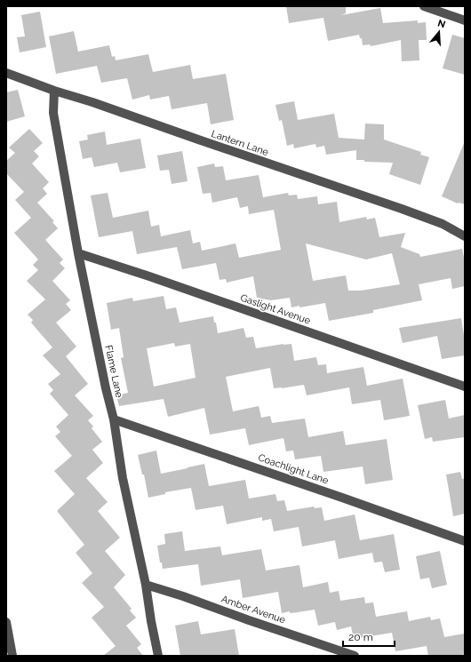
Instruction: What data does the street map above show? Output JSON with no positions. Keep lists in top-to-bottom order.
{
  "streets": {
    "street": [
      "Lantern Lane",
      "Gaslight Avenue",
      "Flame Lane",
      "Coachlight Lane",
      "Amber Avenue"
    ]
  },
  "crossings": [
    ["Lantern Lane", "Flame Lane"],
    ["Gaslight Avenue", "Flame Lane"],
    ["Flame Lane", "Coachlight Lane"],
    ["Flame Lane", "Amber Avenue"]
  ],
  "scale_bar": "20 m",
  "north": "top"
}
